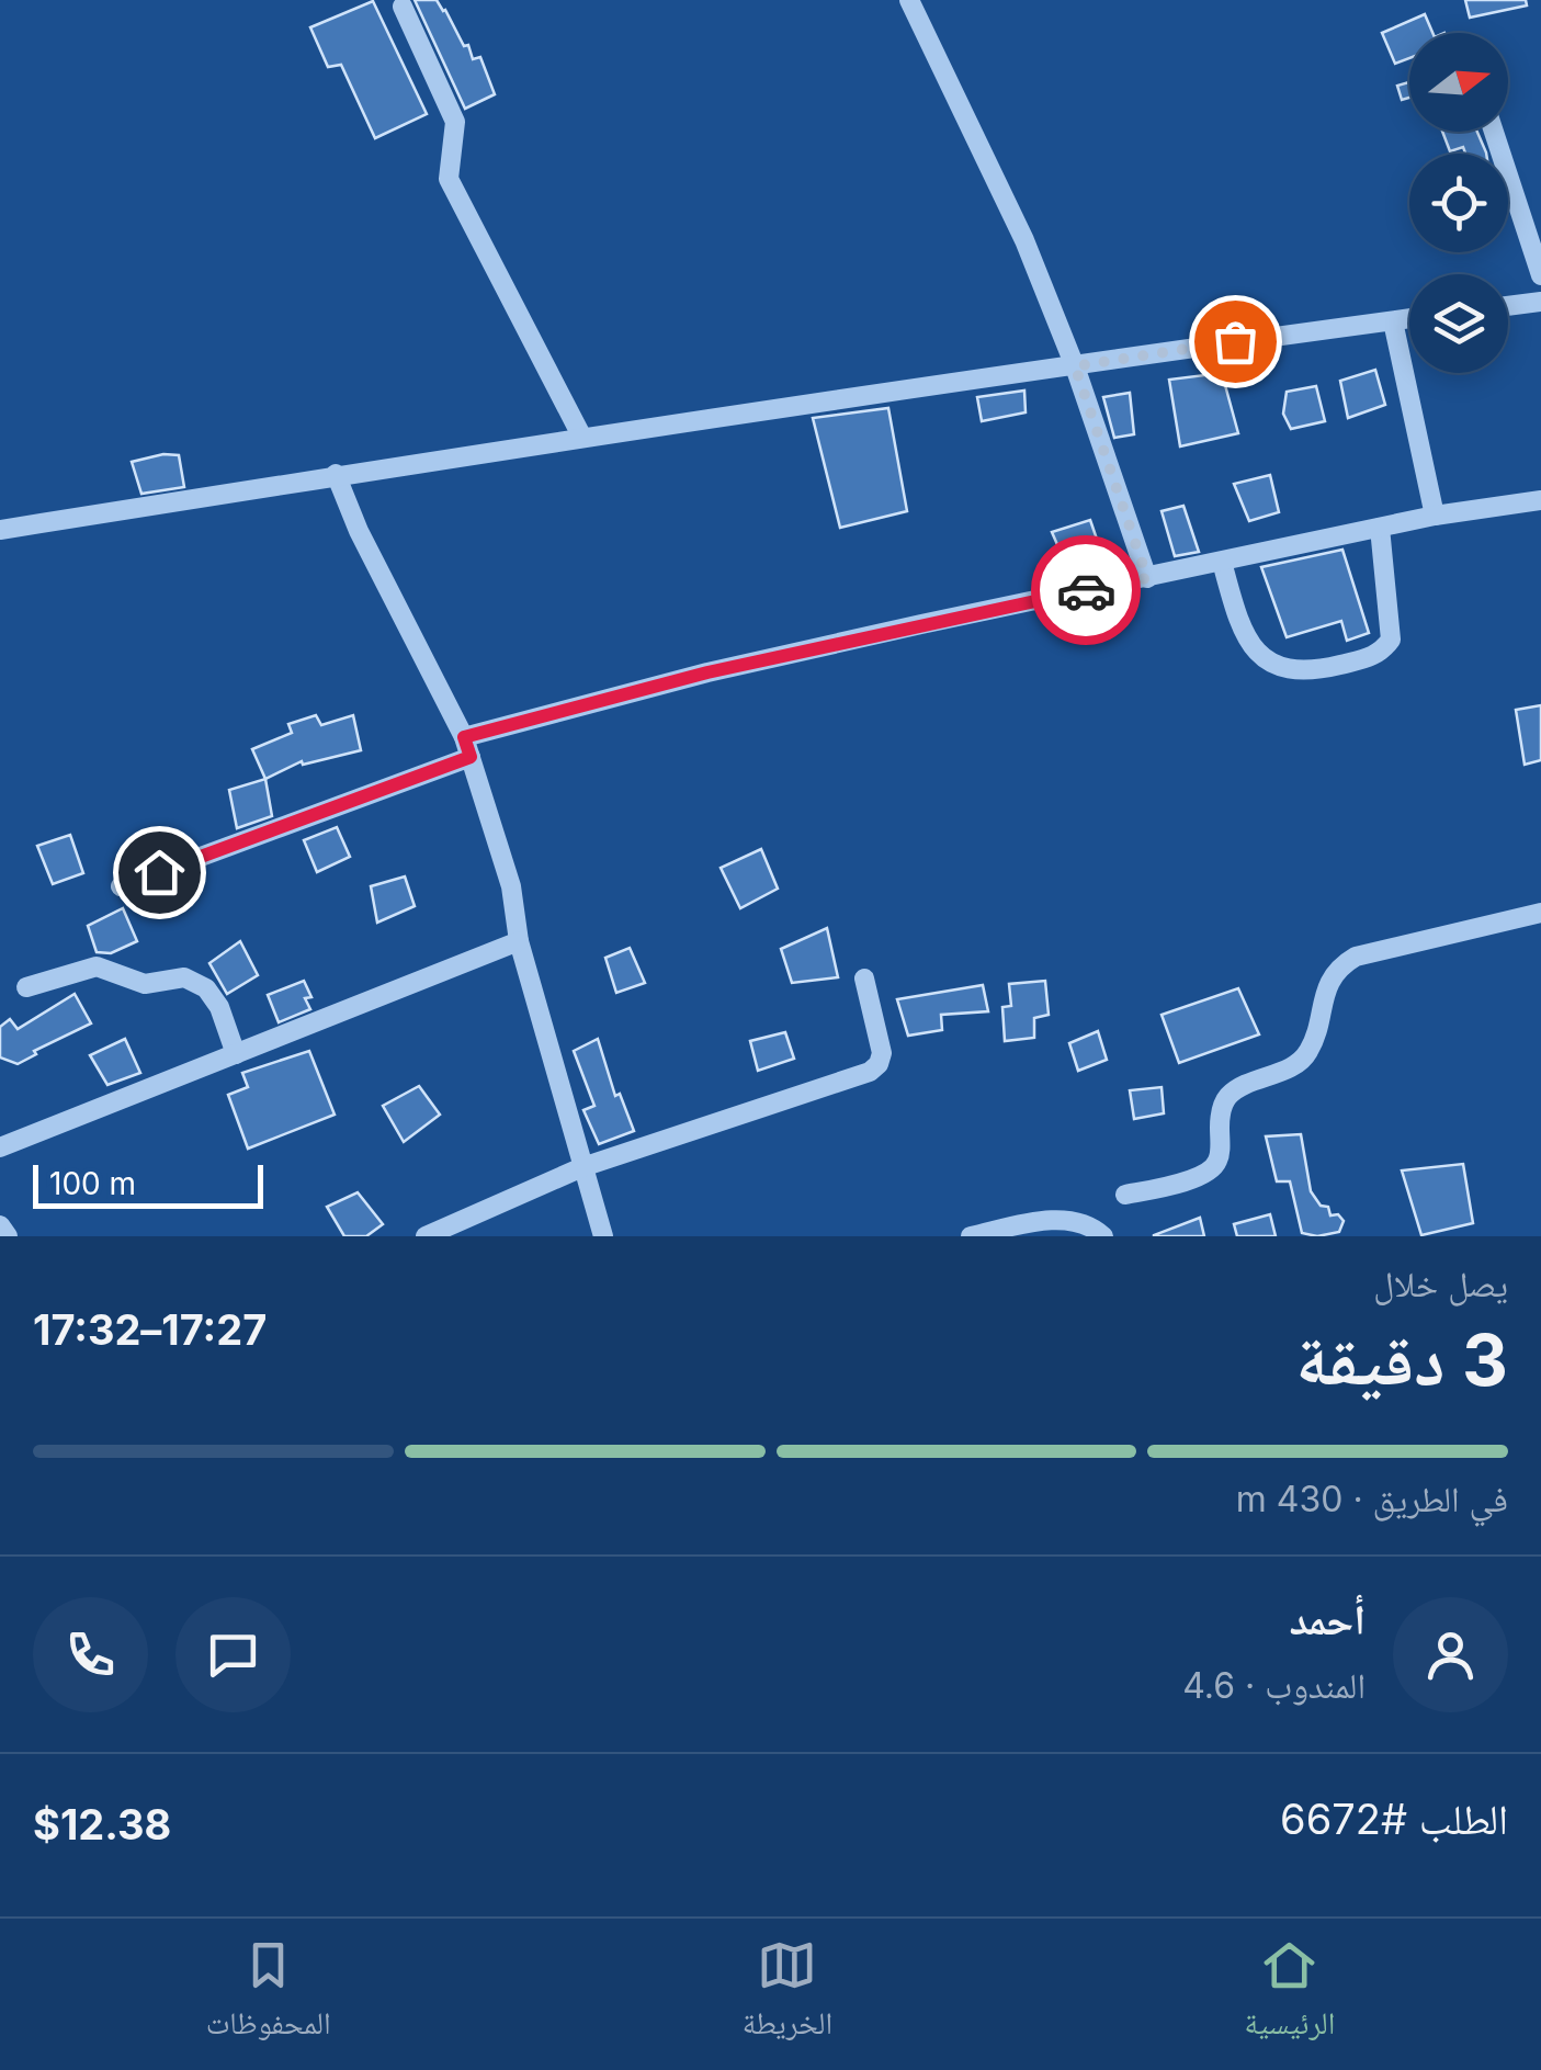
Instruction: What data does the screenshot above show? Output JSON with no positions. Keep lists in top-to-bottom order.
{
  "scale_bar": "100 m",
  "north": "right",
  "page": {
    "scale": "100 m",
    "heading": ["3 دقيقة", "يصل خلال", "17:27–17:32"],
    "panel": [
      "أحمد",
      "المندوب · 4.6",
      "الطلب #6672",
      "$12.38"
    ],
    "bar": "في الطريق · 430 m",
    "tabs": ["الرئيسية", "الخريطة", "المحفوظات"]
  }
}
